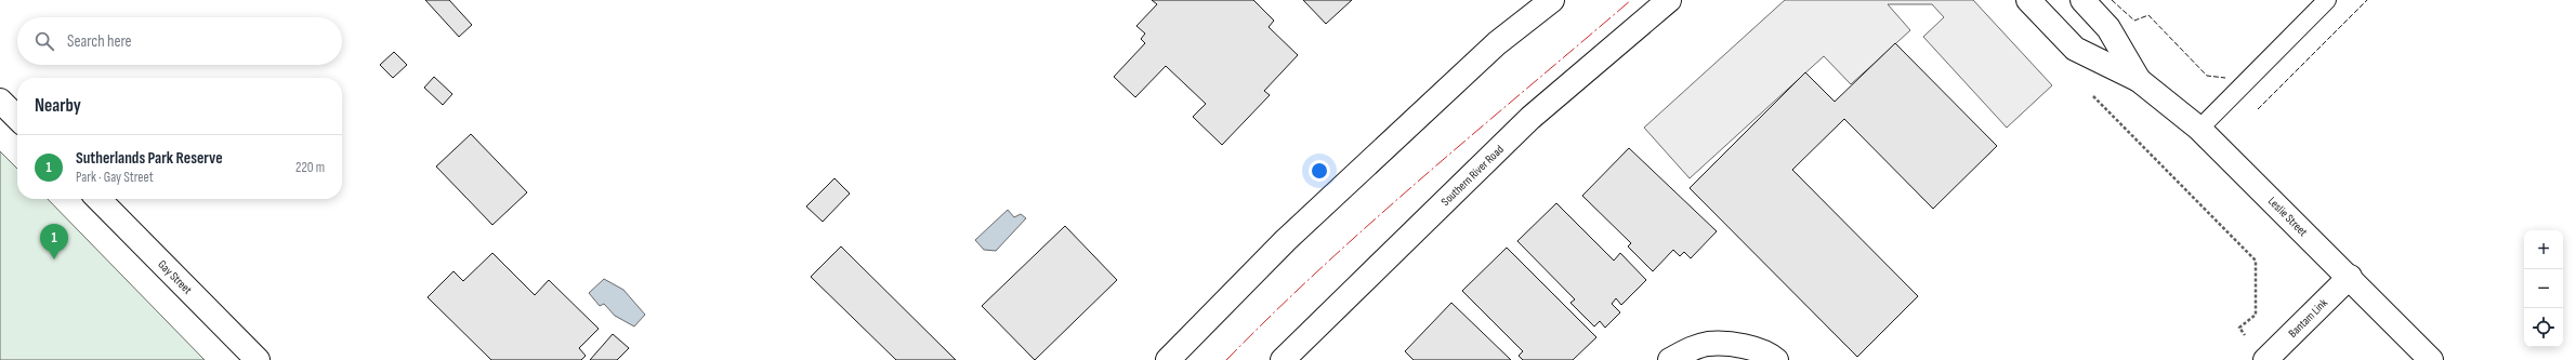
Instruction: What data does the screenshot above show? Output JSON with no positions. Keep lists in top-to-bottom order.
{
  "streets": {
    "main road": [
      "Southern River Road",
      "Leslie Street",
      "Gay Street",
      "Bantam Link"
    ]
  },
  "crossings": [
    ["Leslie Street", "Bantam Link"]
  ],
  "page": {
    "search": "Search here",
    "heading": "Nearby",
    "list": [
      {
        "mark": "1",
        "name": "Sutherlands Park Reserve",
        "note": "Park · Gay Street",
        "value": "220 m"
      }
    ],
    "pins": "1",
    "map_buttons": ["+", "−"]
  }
}
